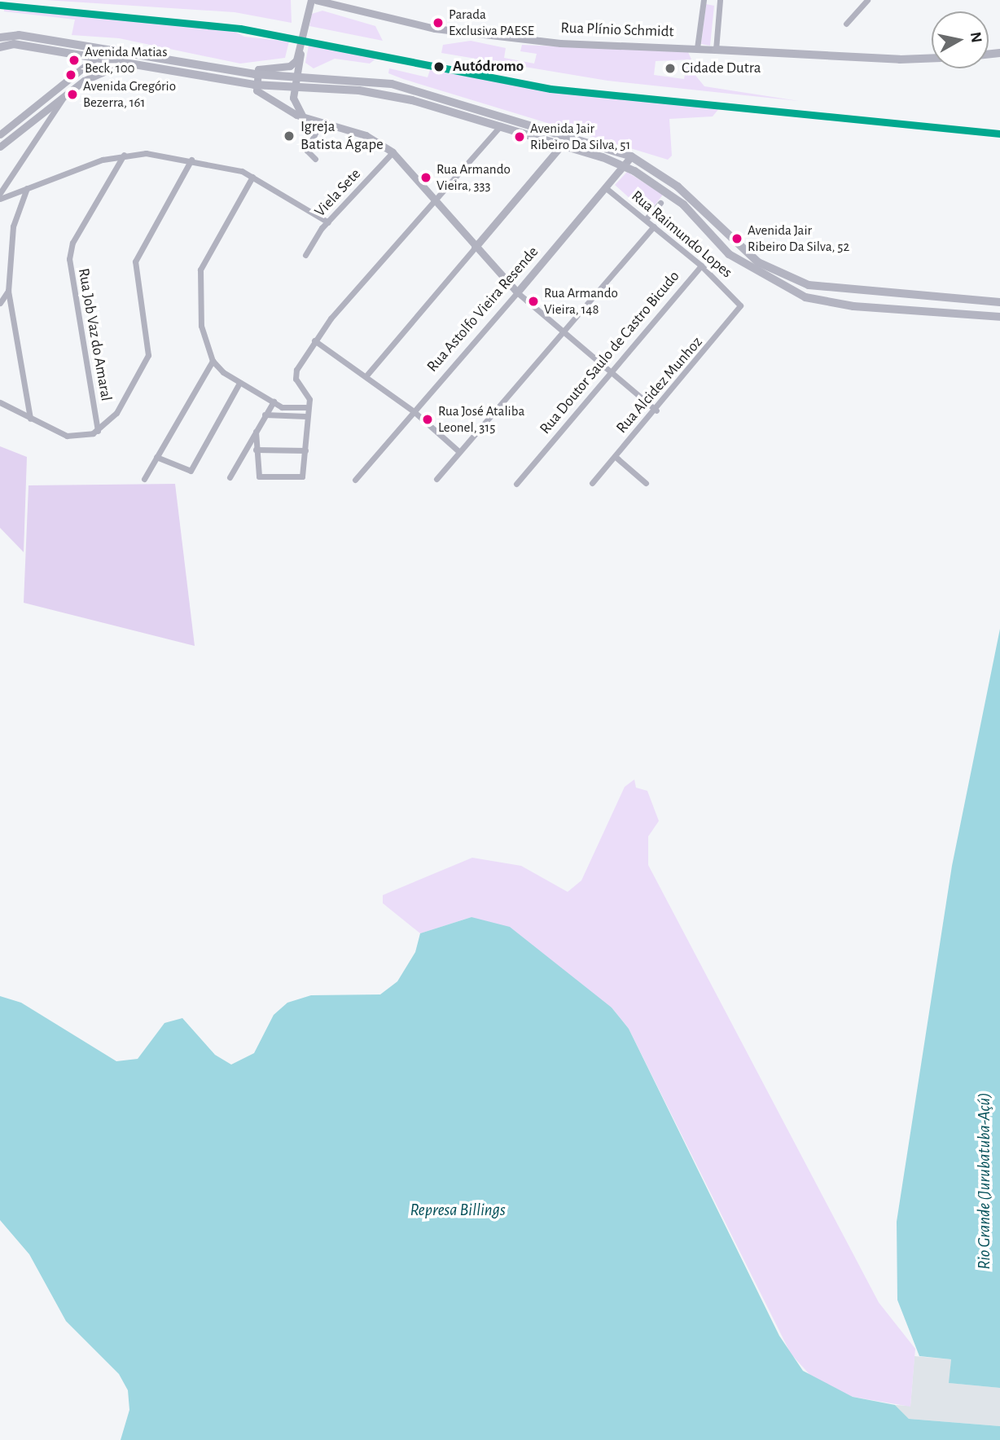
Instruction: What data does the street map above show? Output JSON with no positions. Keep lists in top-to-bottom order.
{
  "streets": {
    "street": [
      "Rua Plínio Schmidt",
      "Viela Sete",
      "Rua Raimundo Lopes",
      "Rua Astolfo Vieira Resende",
      "Rua Job Vaz do Amaral",
      "Rua Doutor Saulo de Castro Bicudo",
      "Rua Alcidez Munhoz"
    ]
  },
  "crossings": [
    ["Rua Raimundo Lopes", "Rua Astolfo Vieira Resende"],
    ["Rua Raimundo Lopes", "Rua Doutor Saulo de Castro Bicudo"],
    ["Rua Raimundo Lopes", "Rua Alcidez Munhoz"]
  ],
  "water": ["Rio Grande (Jurubatuba-Açú)", "Represa Billings"],
  "places": [
    "Parada Exclusiva PAESE",
    "Avenida Matias Beck, 100",
    "Autódromo",
    "Cidade Dutra",
    "Avenida Gregório Bezerra, 161",
    "Igreja Batista Ágape",
    "Avenida Jair Ribeiro Da Silva, 51",
    "Rua Armando Vieira, 333",
    "Avenida Jair Ribeiro Da Silva, 52",
    "Rua Armando Vieira, 148",
    "Rua José Ataliba Leonel, 315"
  ],
  "north": "right"
}
